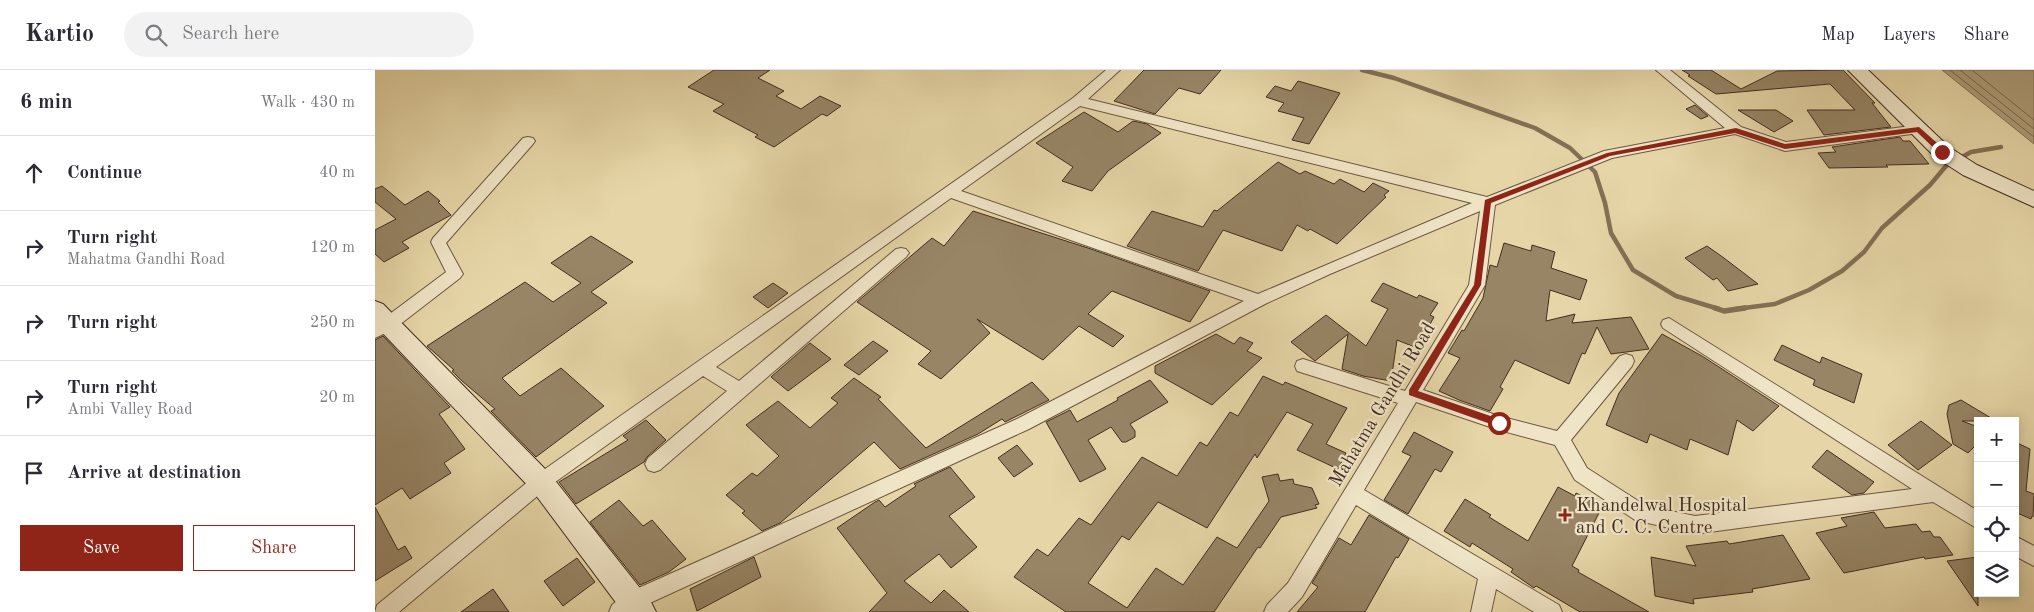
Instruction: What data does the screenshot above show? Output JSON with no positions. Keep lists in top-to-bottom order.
{
  "streets": {
    "street": ["Mahatma Gandhi Road"]
  },
  "places": {
    "health": ["Khandelwal Hospital and C. C. Centre"]
  },
  "page": {
    "header": "Kartio",
    "search": "Search here",
    "nav": ["Map", "Layers", "Share"],
    "heading": ["6 min", "Walk · 430 m"],
    "list": [
      ["Continue", "40 m"],
      ["Turn right", "Mahatma Gandhi Road", "120 m"],
      ["Turn right", "250 m"],
      ["Turn right", "Ambi Valley Road", "20 m"],
      "Arrive at destination"
    ],
    "map_buttons": ["+", "−"],
    "buttons": ["Save", "Share"]
  }
}
